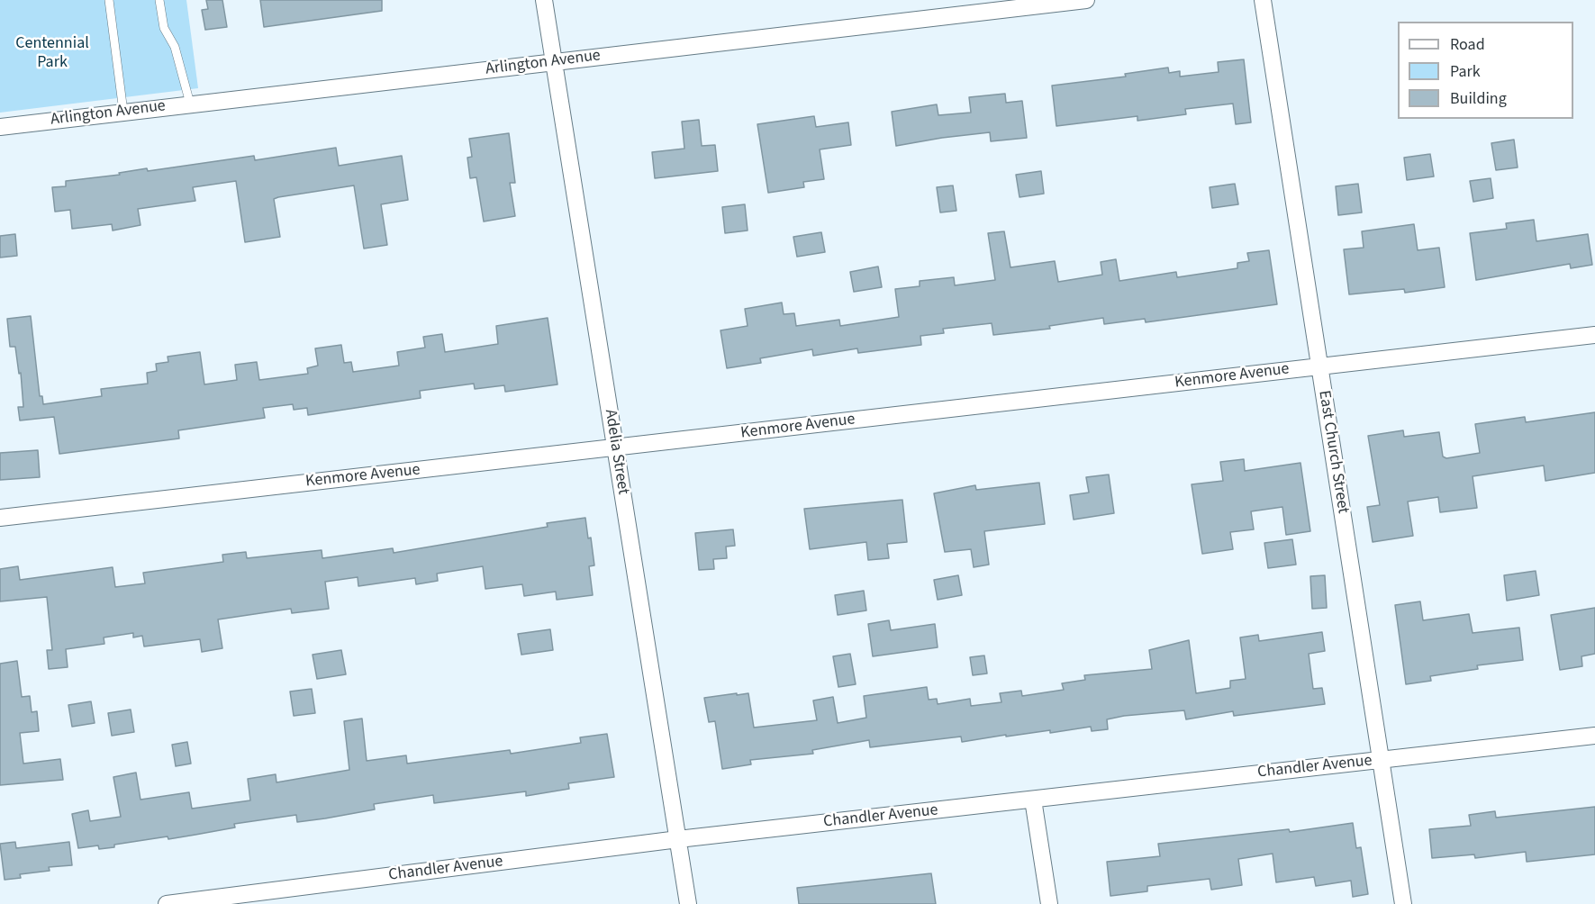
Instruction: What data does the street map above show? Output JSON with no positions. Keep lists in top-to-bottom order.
{
  "streets": {
    "street": [
      "Arlington Avenue",
      "Kenmore Avenue",
      "Adelia Street",
      "East Church Street",
      "Chandler Avenue"
    ]
  },
  "crossings": [
    ["Arlington Avenue", "Adelia Street"],
    ["Kenmore Avenue", "Adelia Street"],
    ["Kenmore Avenue", "East Church Street"],
    ["Adelia Street", "Chandler Avenue"],
    ["East Church Street", "Chandler Avenue"]
  ],
  "parks": ["Centennial Park"],
  "legend": ["Road", "Park", "Building"]
}
